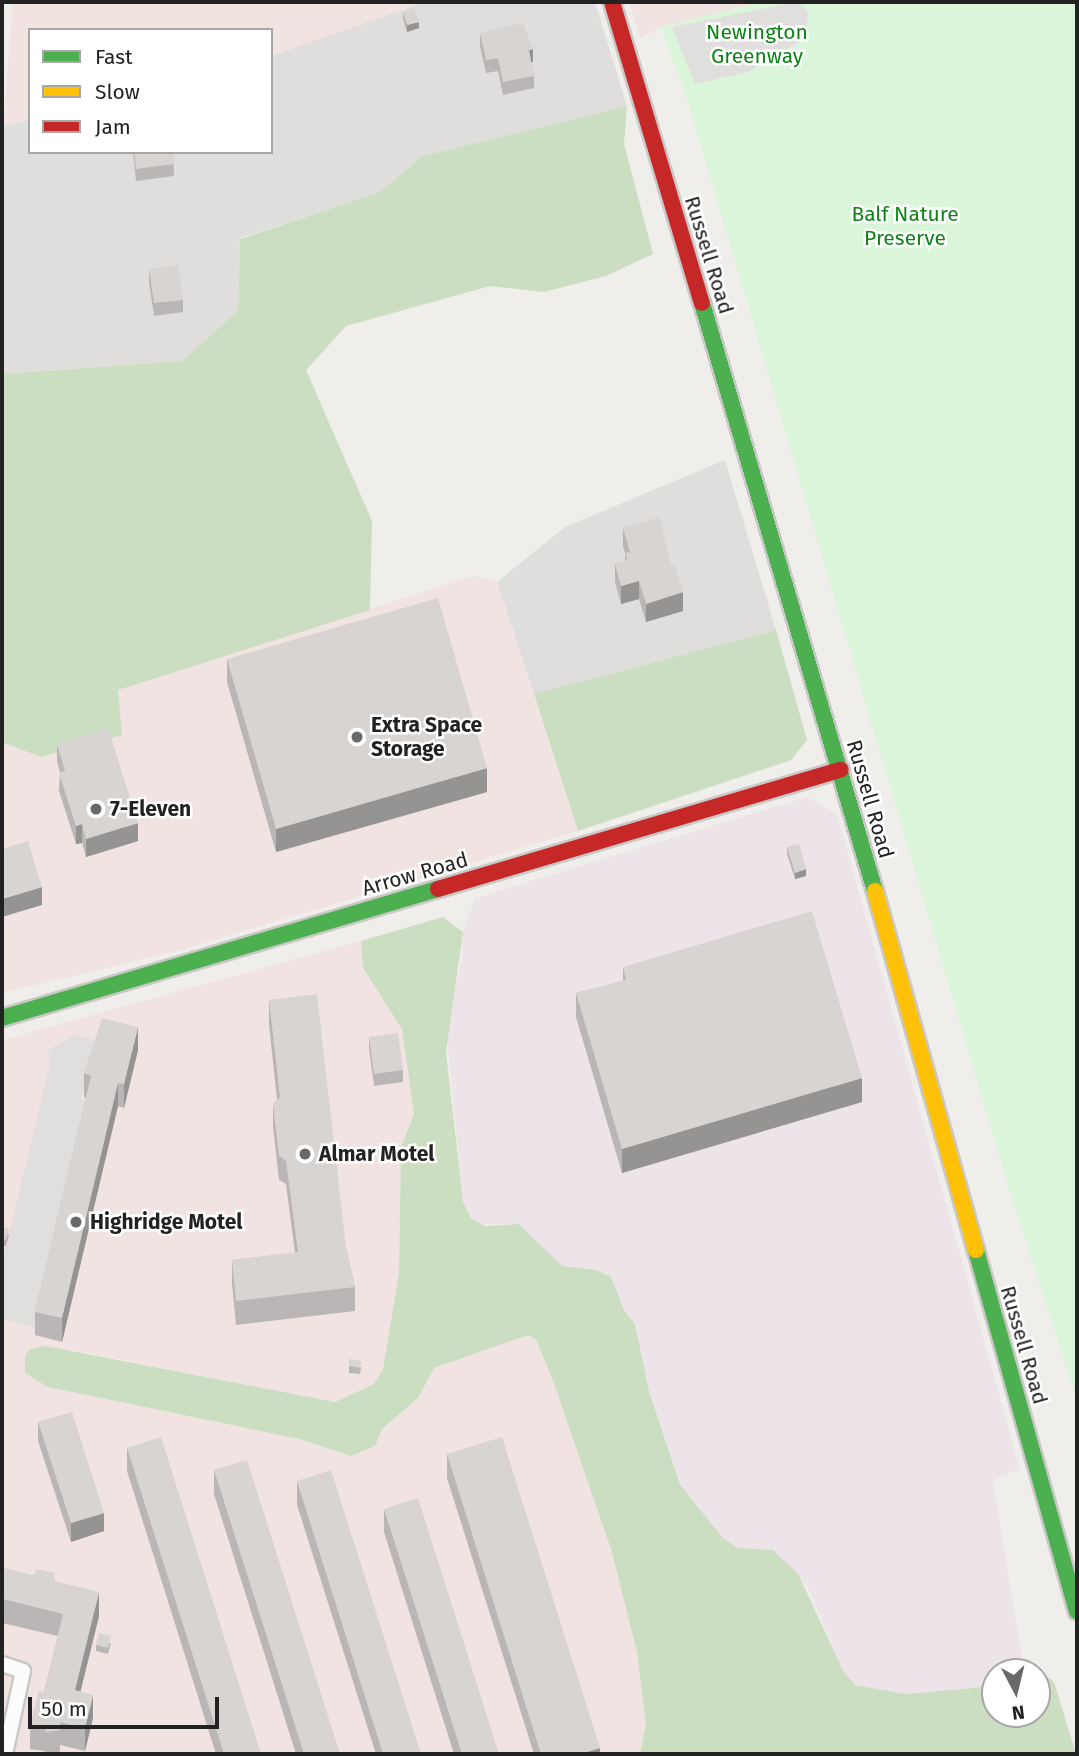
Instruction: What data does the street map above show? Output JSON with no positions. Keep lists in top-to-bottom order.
{
  "streets": {
    "street": ["Russell Road", "Arrow Road"]
  },
  "crossings": [
    ["Russell Road", "Arrow Road"]
  ],
  "parks": ["Newington Greenway", "Balf Nature Preserve"],
  "places": [
    "Extra Space Storage",
    "7-Eleven",
    "Almar Motel",
    "Highridge Motel"
  ],
  "legend": ["Fast", "Slow", "Jam"],
  "scale_bar": "50 m",
  "north": "bottom"
}
